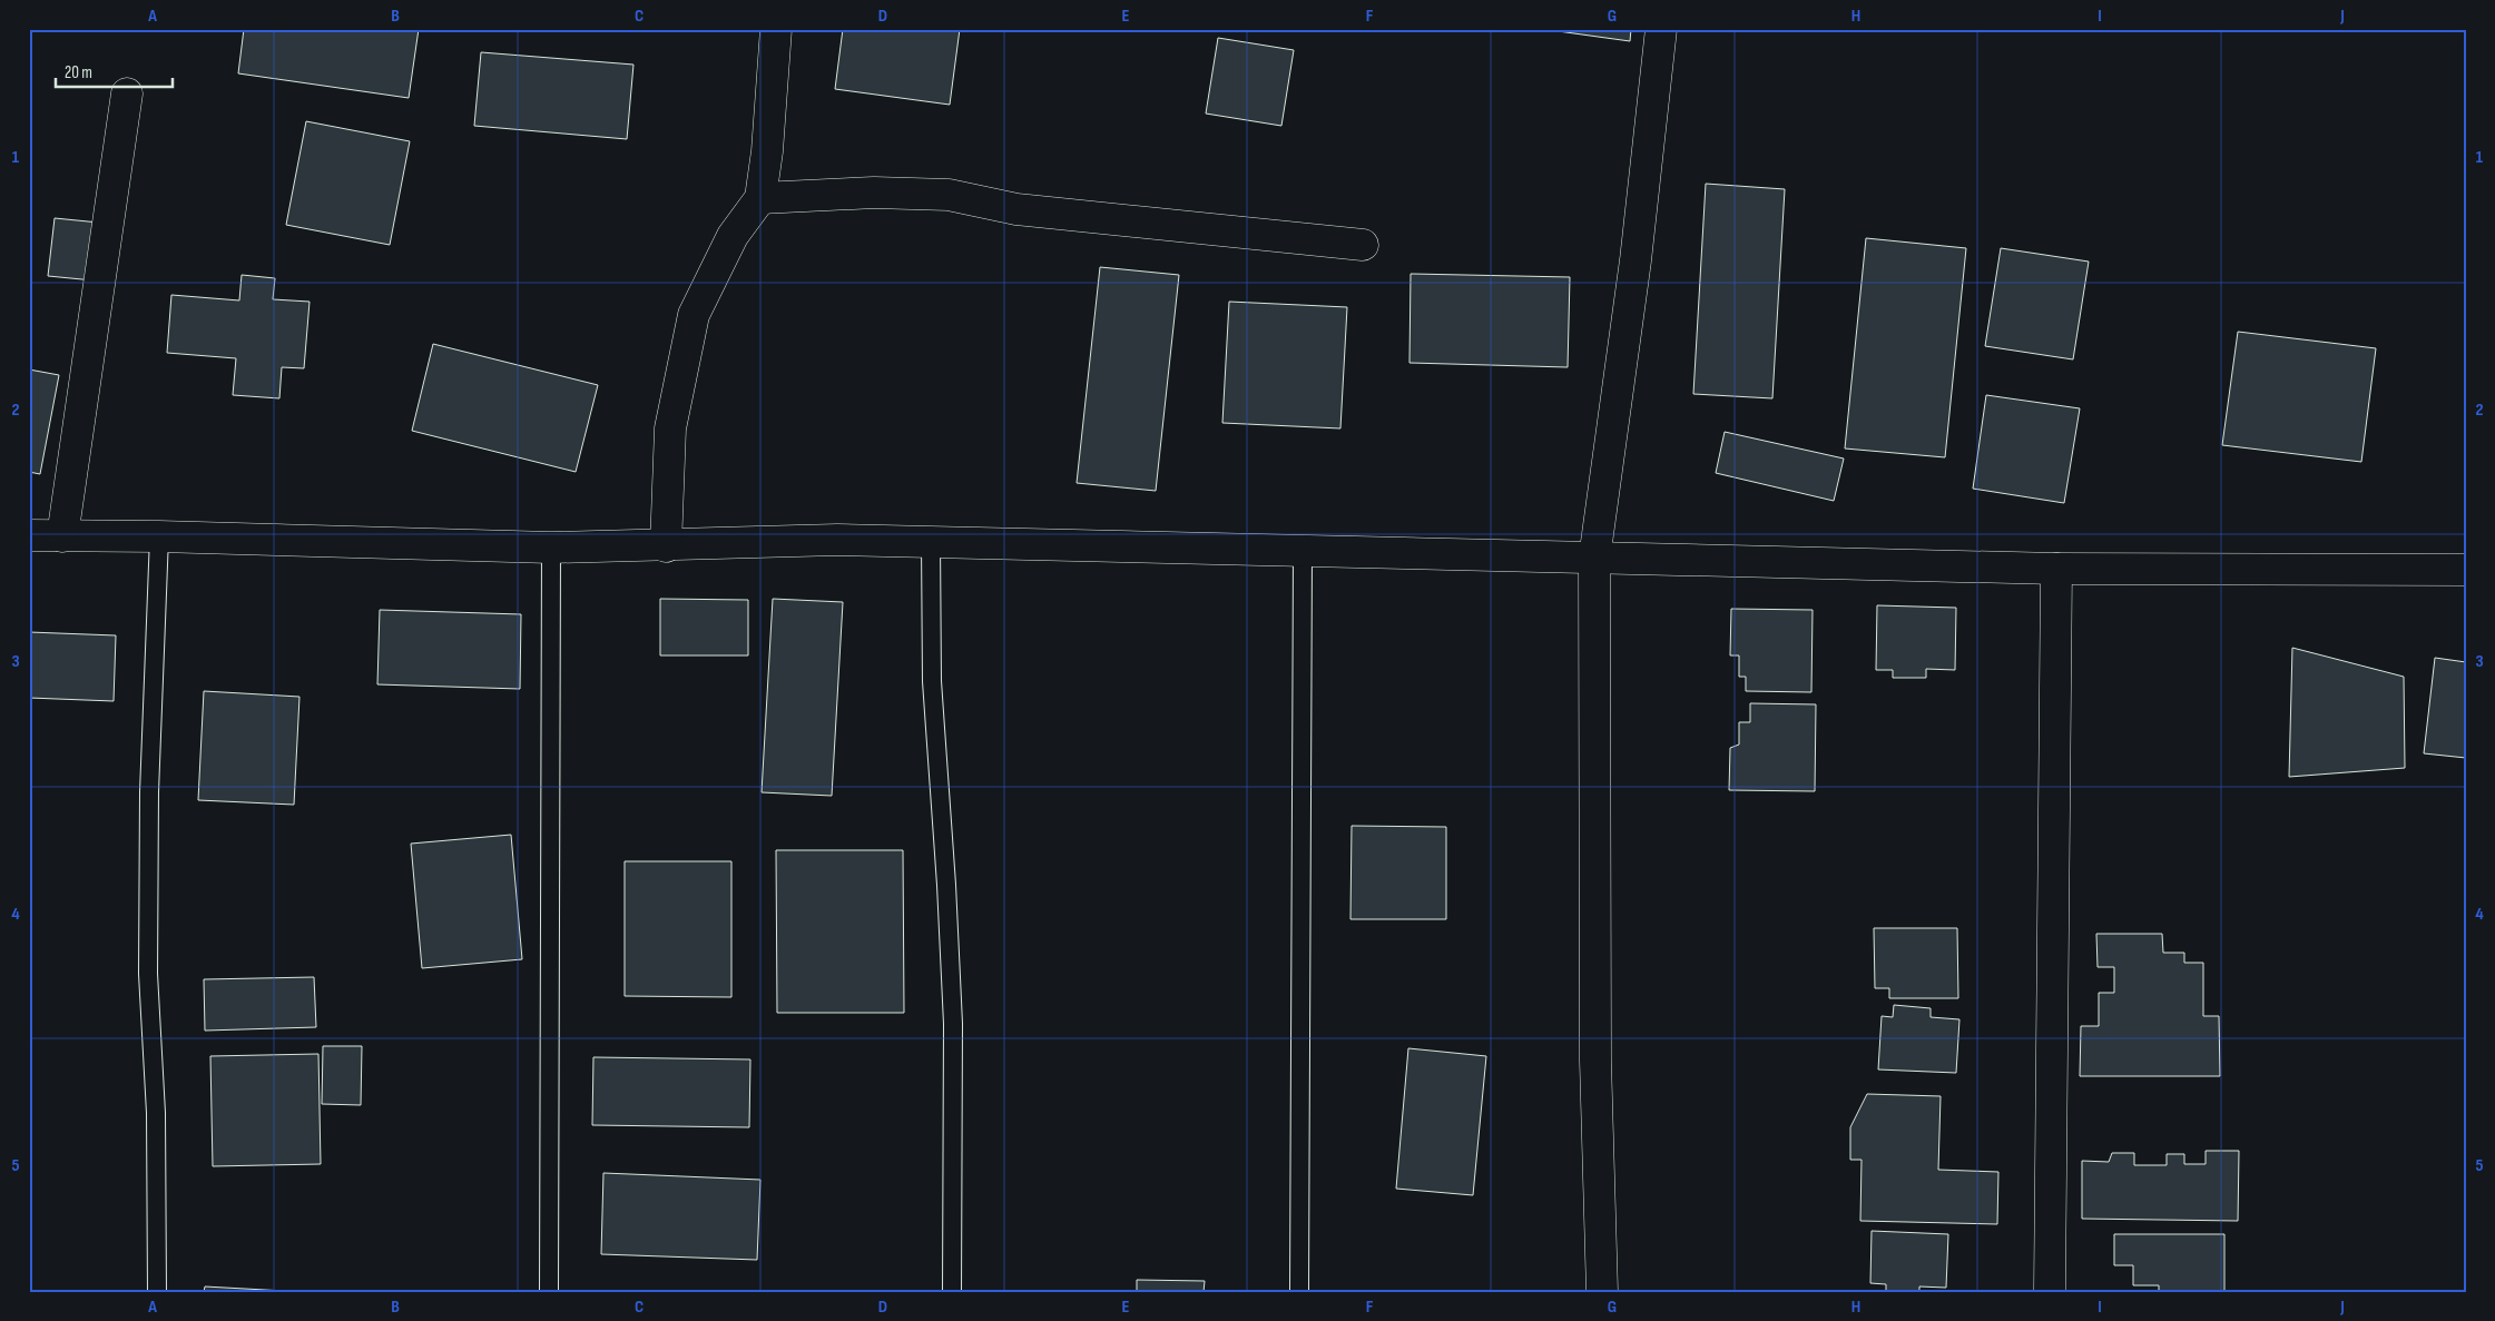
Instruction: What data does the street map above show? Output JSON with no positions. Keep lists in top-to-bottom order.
{
  "scale_bar": "20 m",
  "grid": {
    "columns": [
      "A",
      "B",
      "C",
      "D",
      "E",
      "F",
      "G",
      "H",
      "I",
      "J"
    ],
    "rows": [
      "1",
      "2",
      "3",
      "4",
      "5"
    ]
  }
}
